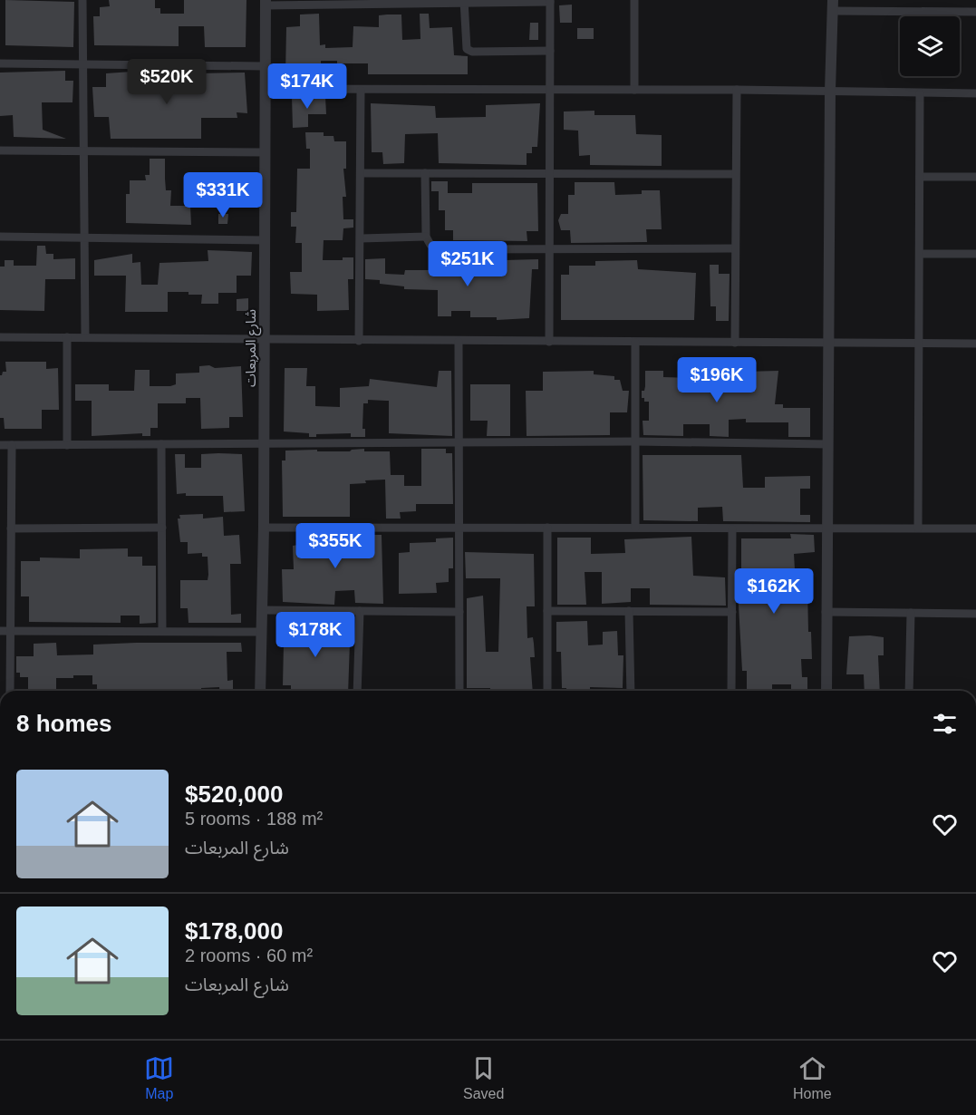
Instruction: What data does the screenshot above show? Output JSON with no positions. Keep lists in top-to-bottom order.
{
  "streets": {
    "street": ["شارع المربعات"]
  },
  "page": {
    "price": [
      "$520K",
      "$174K",
      "$331K",
      "$251K",
      "$196K",
      "$355K",
      "$162K",
      "$178K"
    ],
    "heading": "8 homes",
    "list": [
      {
        "name": "$520,000",
        "note": "5 rooms · 188 m² · شارع المربعات"
      },
      {
        "name": "$178,000",
        "note": "2 rooms · 60 m² · شارع المربعات"
      }
    ],
    "tabs": ["Map", "Saved", "Home"]
  }
}
